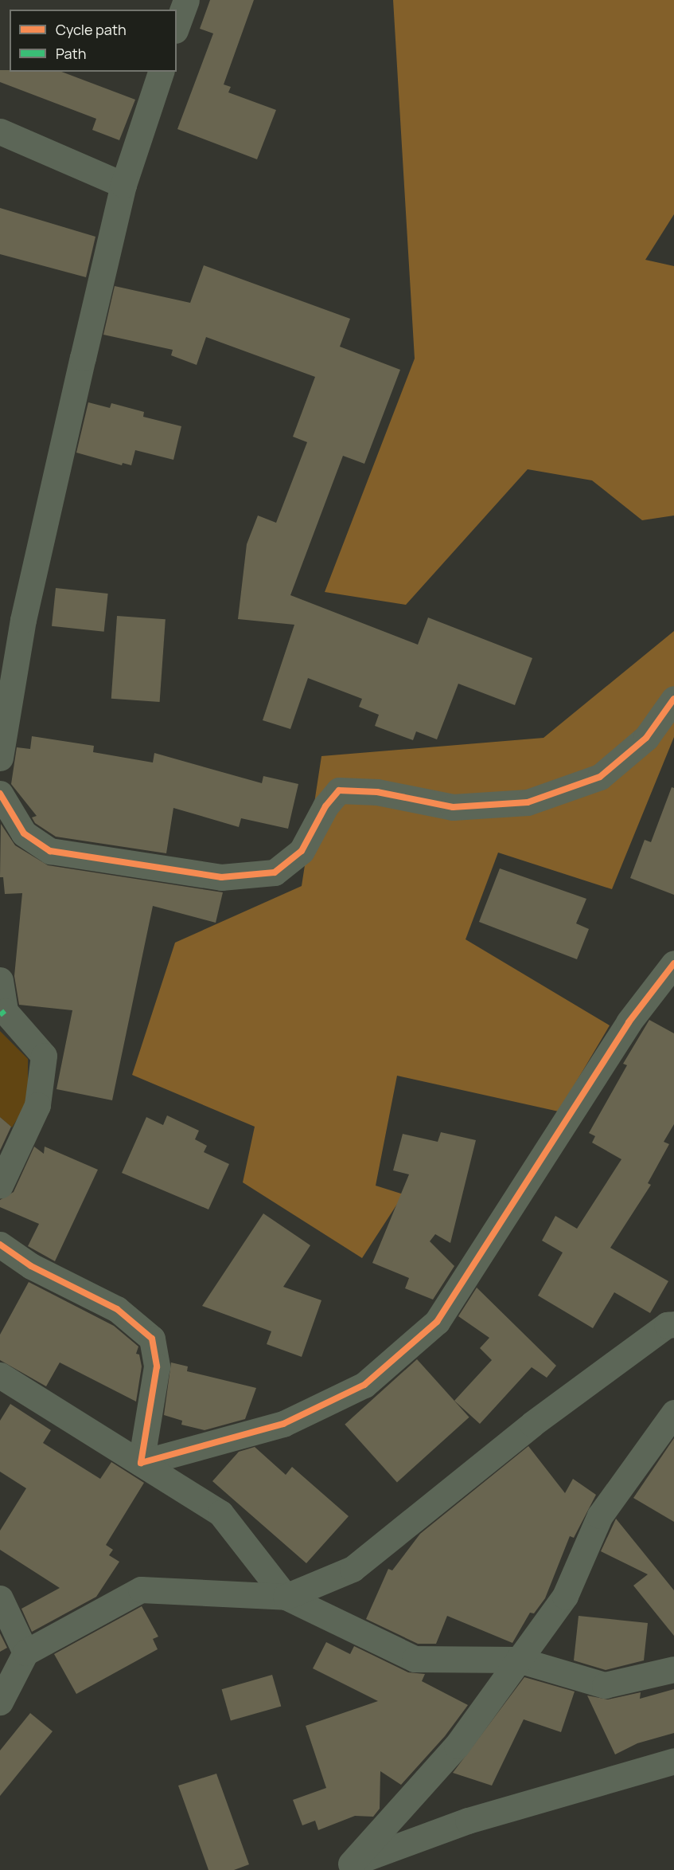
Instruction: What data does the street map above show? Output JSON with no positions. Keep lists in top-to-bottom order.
{
  "legend": ["Cycle path", "Path"]
}
